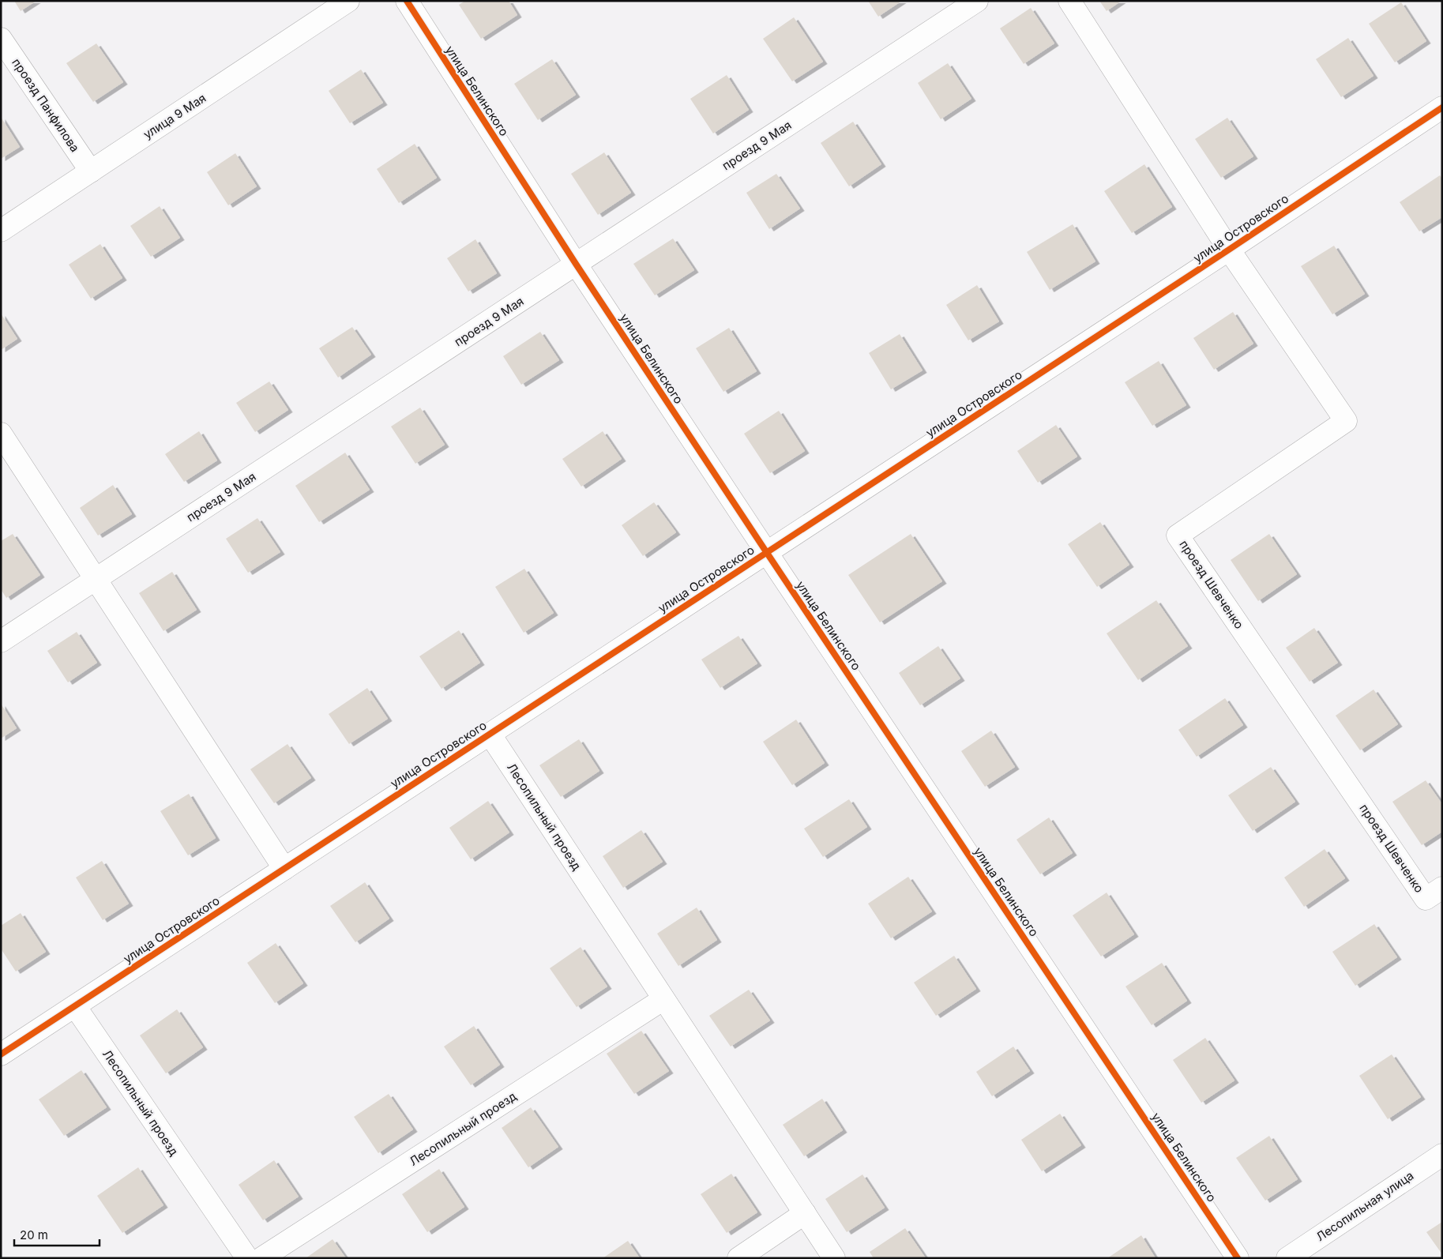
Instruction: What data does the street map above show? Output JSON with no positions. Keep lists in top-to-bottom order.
{
  "streets": {
    "street": [
      "улица Белинского",
      "проезд Панфилова",
      "улица 9 Мая",
      "проезд 9 Мая",
      "улица Островского",
      "проезд Шевченко",
      "Лесопильный проезд",
      "Лесопильная улица"
    ]
  },
  "crossings": [
    ["улица Белинского", "проезд 9 Мая"],
    ["улица Белинского", "улица Островского"],
    ["проезд Панфилова", "улица 9 Мая"],
    ["улица Островского", "проезд Шевченко"],
    ["улица Островского", "Лесопильный проезд"]
  ],
  "scale_bar": "20 m"
}
